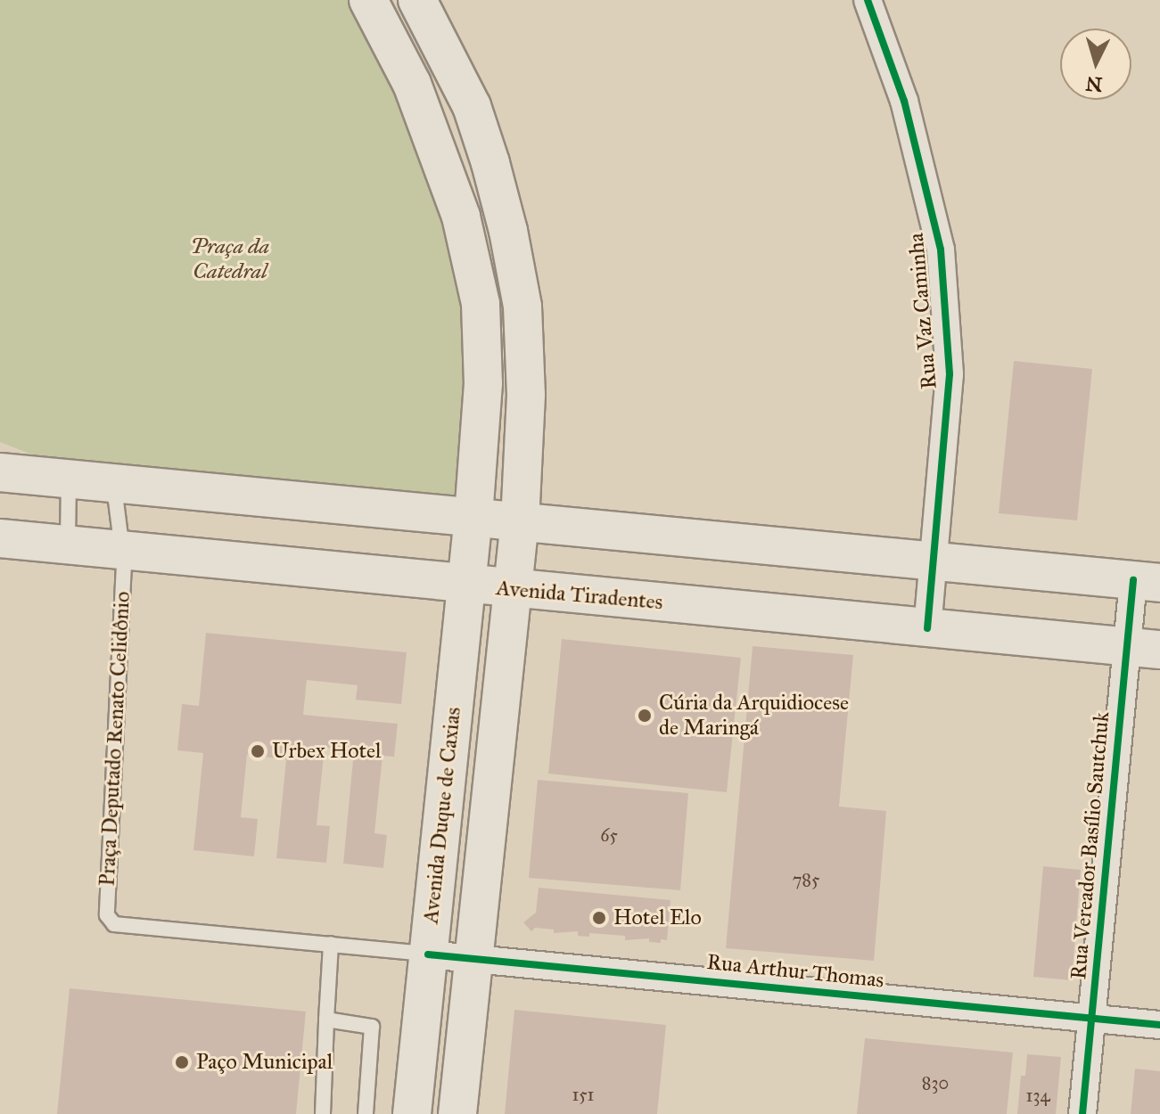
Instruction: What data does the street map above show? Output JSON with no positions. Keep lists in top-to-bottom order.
{
  "streets": {
    "main road": ["Avenida Tiradentes", "Avenida Duque de Caxias"],
    "street": ["Rua Vaz Caminha", "Rua Vereador Basílio Sautchuk", "Rua Arthur Thomas"],
    "lane": ["Praça Deputado Renato Celidônio"]
  },
  "crossings": [
    ["Rua Vaz Caminha", "Avenida Tiradentes"],
    ["Avenida Tiradentes", "Praça Deputado Renato Celidônio"],
    ["Avenida Tiradentes", "Avenida Duque de Caxias"],
    ["Avenida Tiradentes", "Rua Vereador Basílio Sautchuk"],
    ["Praça Deputado Renato Celidônio", "Rua Arthur Thomas"],
    ["Avenida Duque de Caxias", "Rua Arthur Thomas"],
    ["Rua Vereador Basílio Sautchuk", "Rua Arthur Thomas"]
  ],
  "parks": ["Praça da Catedral"],
  "places": [
    "Cúria da Arquidiocese de Maringá",
    "Urbex Hotel",
    "Hotel Elo",
    "Paço Municipal"
  ],
  "house_numbers": [
    "65",
    "785",
    "830",
    "151",
    "134"
  ],
  "north": "bottom"
}
